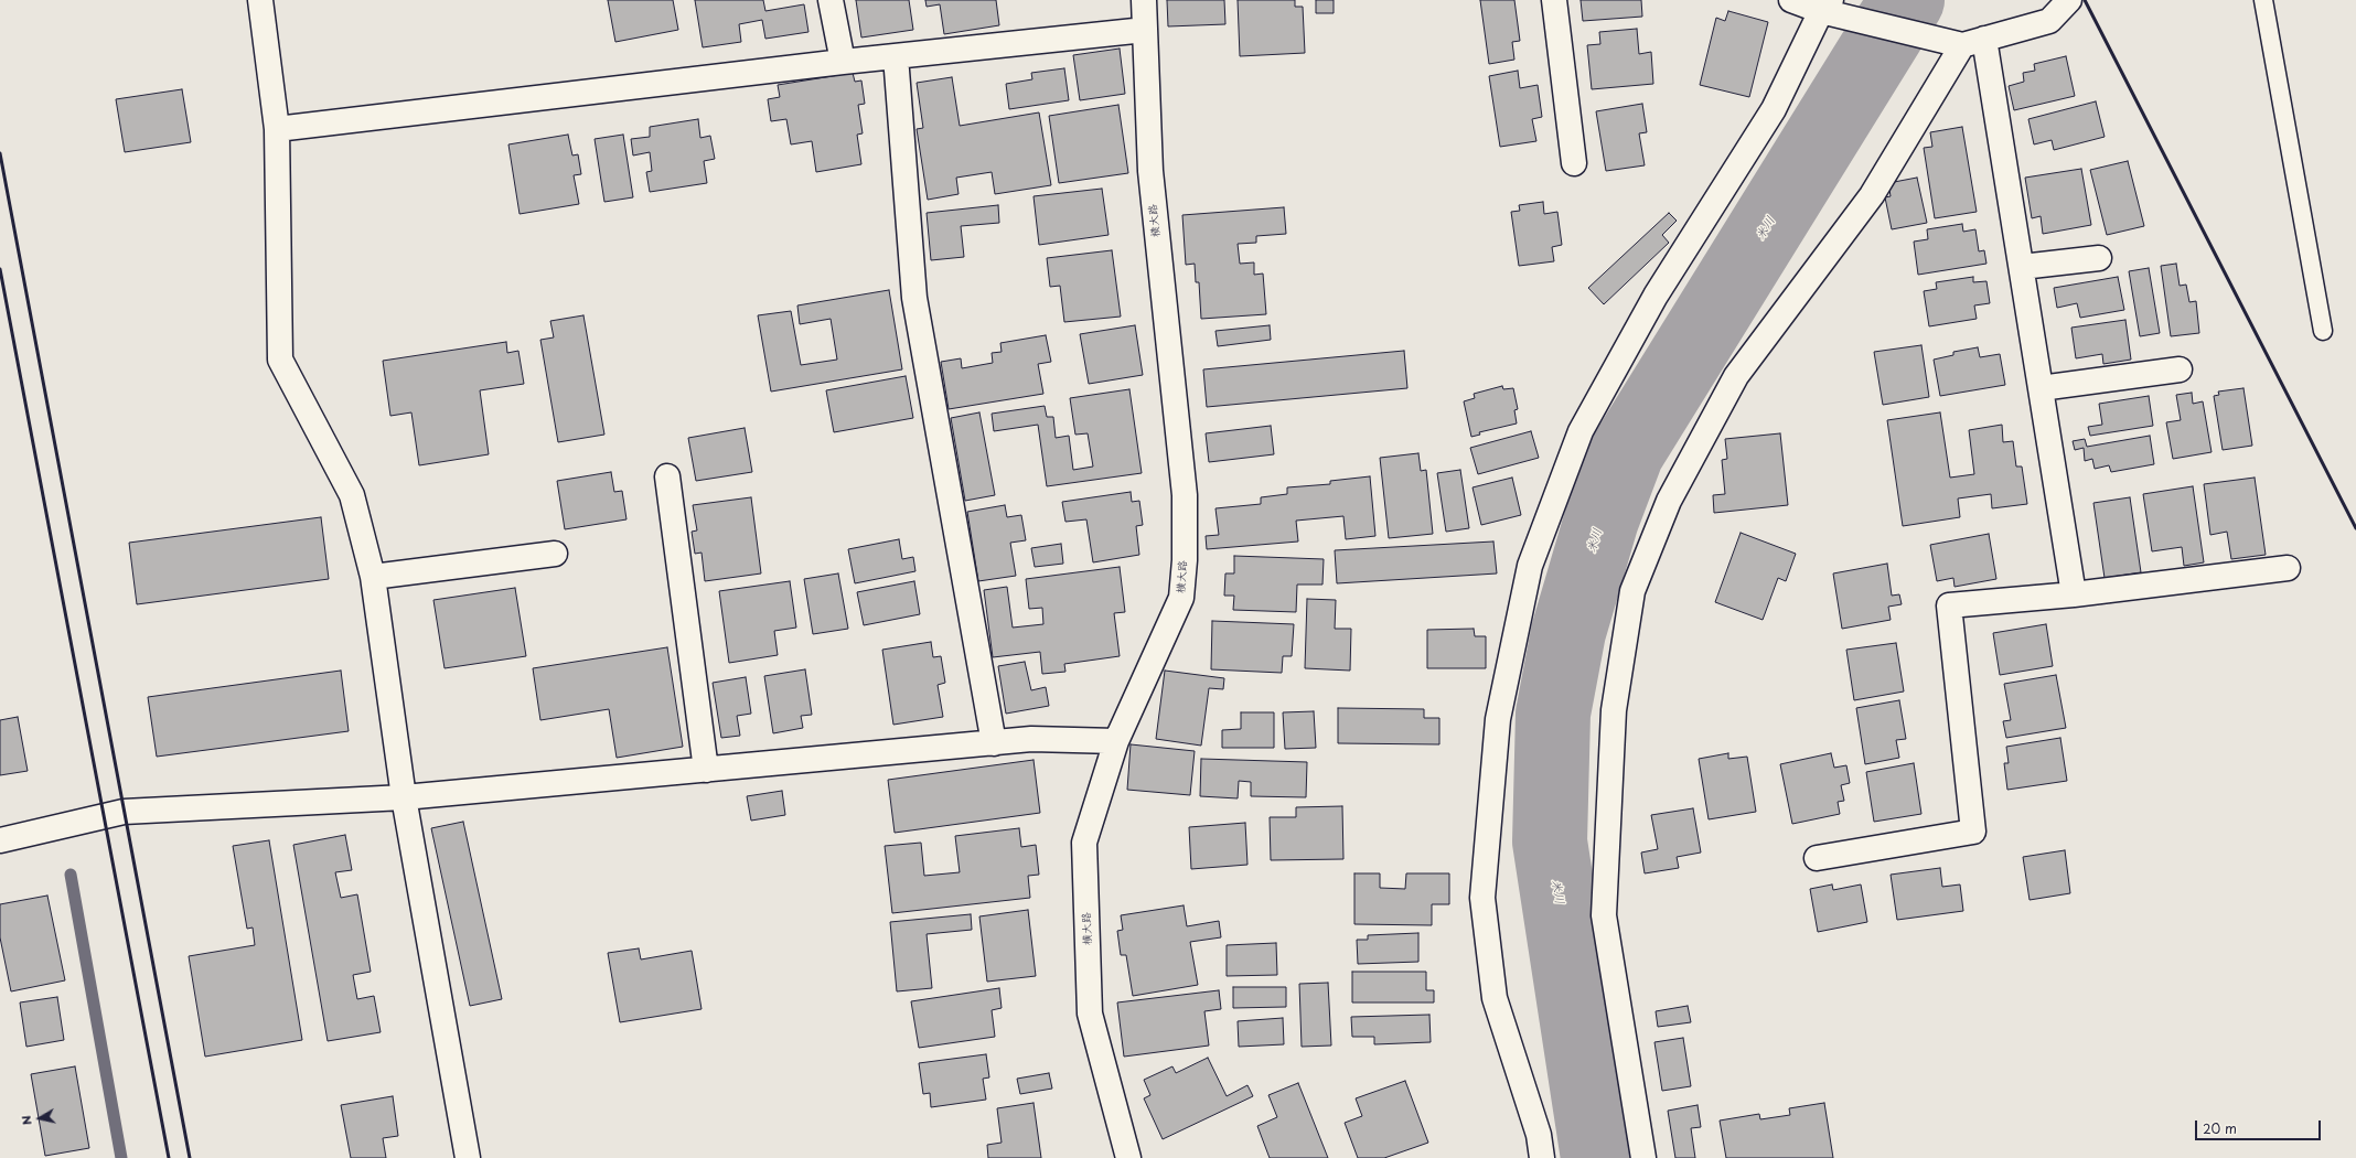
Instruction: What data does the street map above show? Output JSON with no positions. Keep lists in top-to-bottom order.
{
  "streets": {
    "street": ["横大路"]
  },
  "water": ["米川"],
  "scale_bar": "20 m",
  "north": "left"
}
